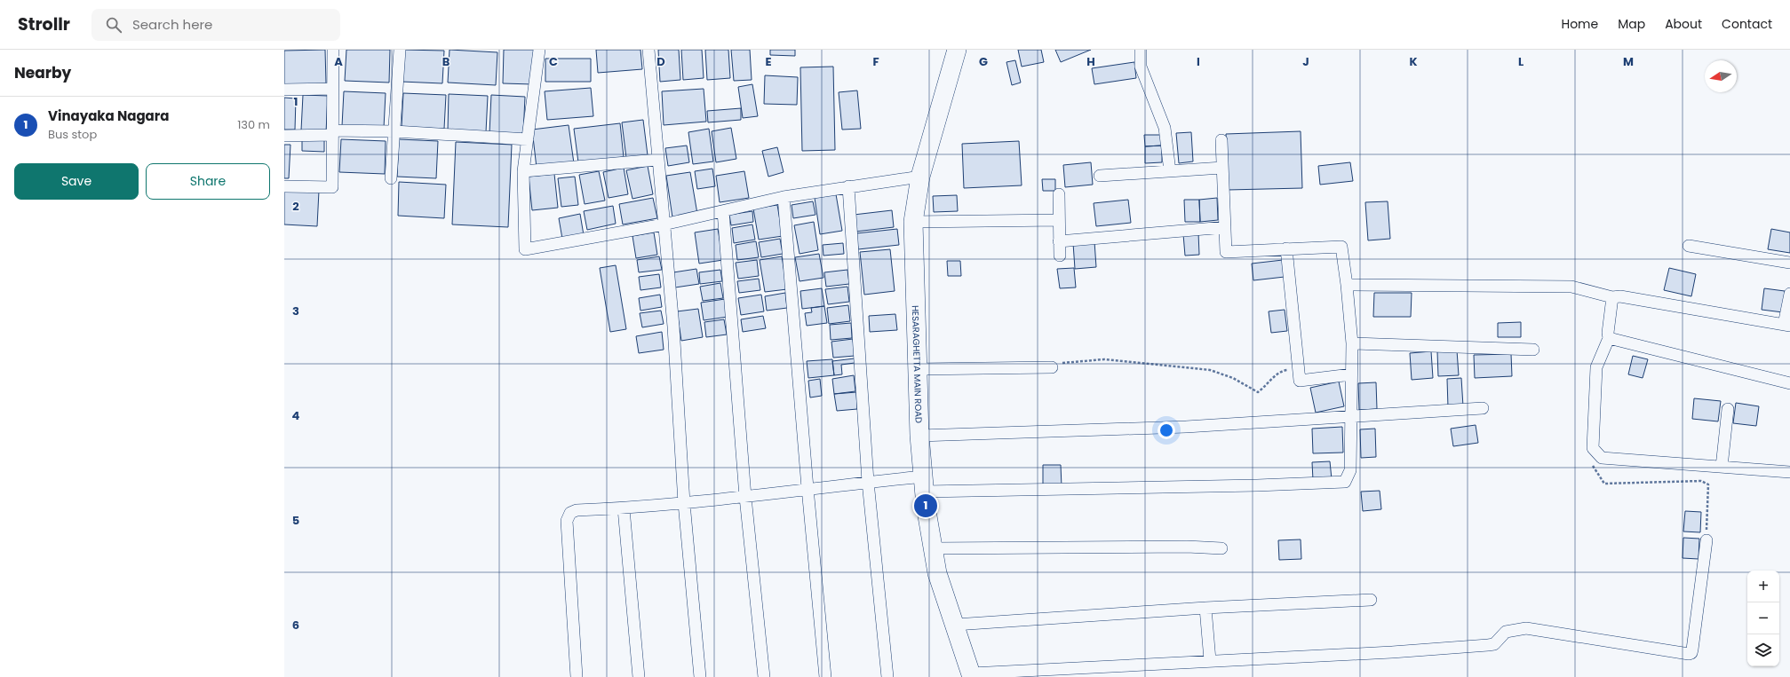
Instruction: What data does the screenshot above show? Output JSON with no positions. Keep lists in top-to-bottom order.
{
  "streets": {
    "main road": ["HESARAGHETTA MAIN ROAD"]
  },
  "north": "left",
  "page": {
    "header": "Strollr",
    "search": "Search here",
    "nav": [
      "Home",
      "Map",
      "About",
      "Contact"
    ],
    "heading": "Nearby",
    "list": [
      {
        "mark": "1",
        "name": "Vinayaka Nagara",
        "note": "Bus stop",
        "value": "130 m"
      }
    ],
    "buttons": ["Save", "Share"],
    "pins": "1",
    "map_buttons": ["+", "−"]
  },
  "grid": {
    "columns": [
      "A",
      "B",
      "C",
      "D",
      "E",
      "F",
      "G",
      "H",
      "I",
      "J",
      "K",
      "L",
      "M"
    ],
    "rows": [
      "1",
      "2",
      "3",
      "4",
      "5",
      "6"
    ]
  }
}
